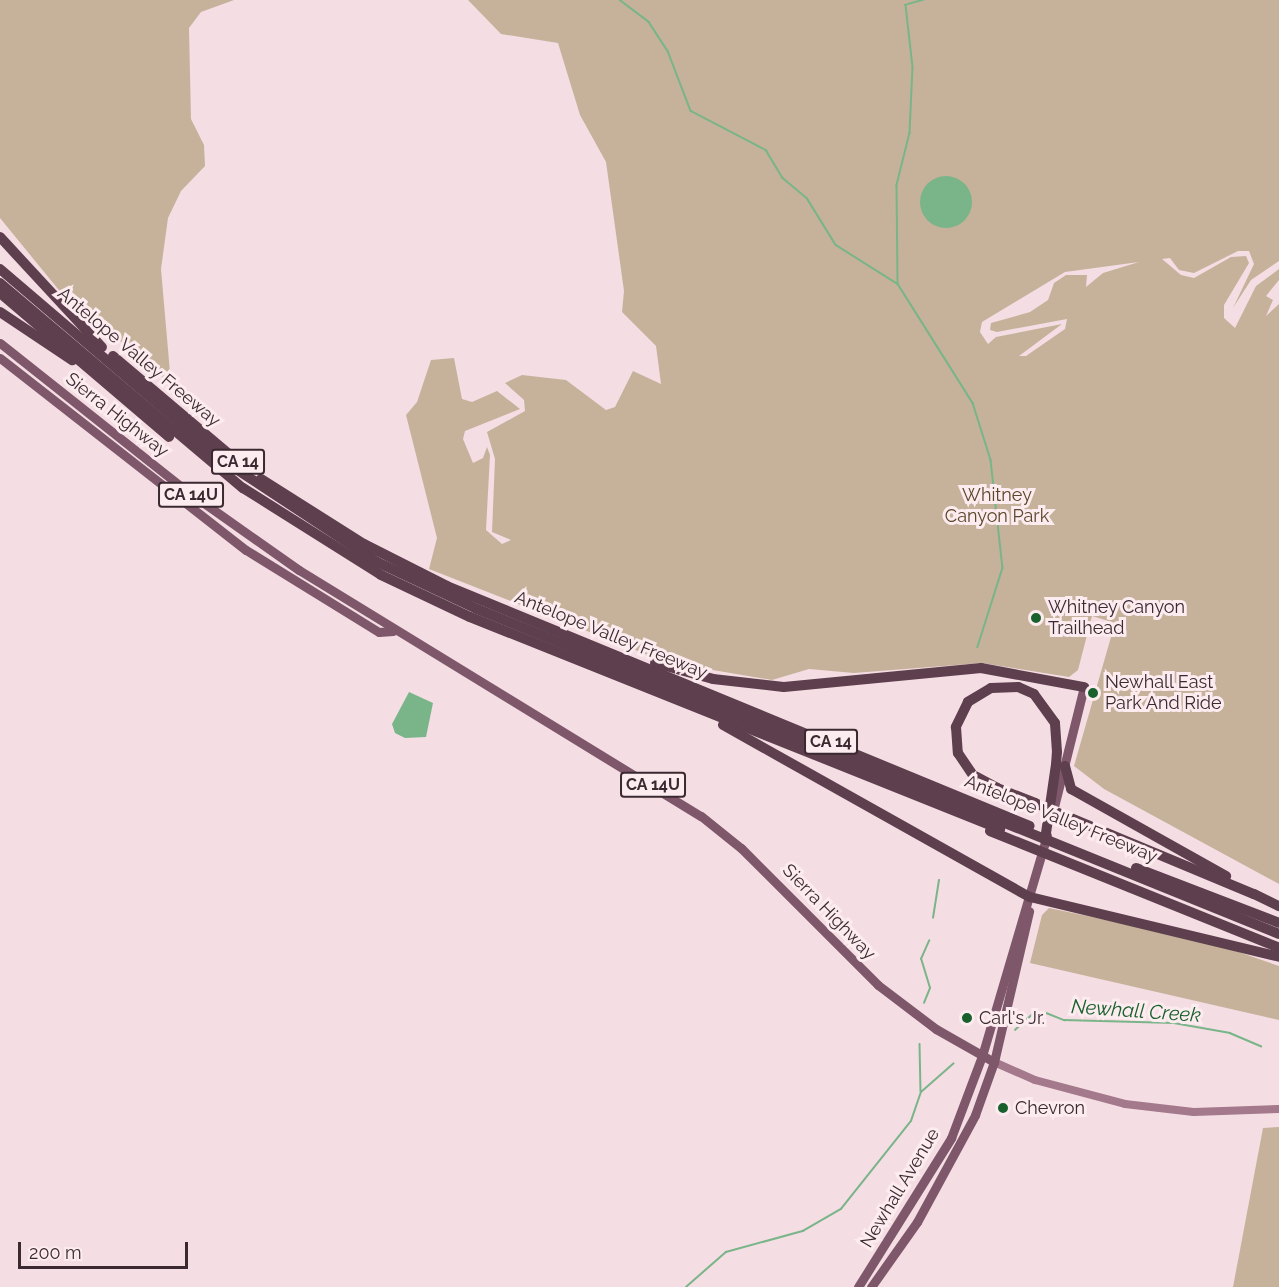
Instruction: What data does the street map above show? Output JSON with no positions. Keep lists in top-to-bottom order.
{
  "streets": {
    "highway": ["Antelope Valley Freeway", "CA 14"],
    "main road": ["Sierra Highway", "CA 14U", "Newhall Avenue"]
  },
  "crossings": [
    ["Sierra Highway", "Newhall Avenue"]
  ],
  "water": ["Newhall Creek"],
  "parks": ["Whitney Canyon Park"],
  "places": [
    "Whitney Canyon Trailhead",
    "Newhall East Park And Ride",
    "Carl's Jr.",
    "Chevron"
  ],
  "scale_bar": "200 m"
}
